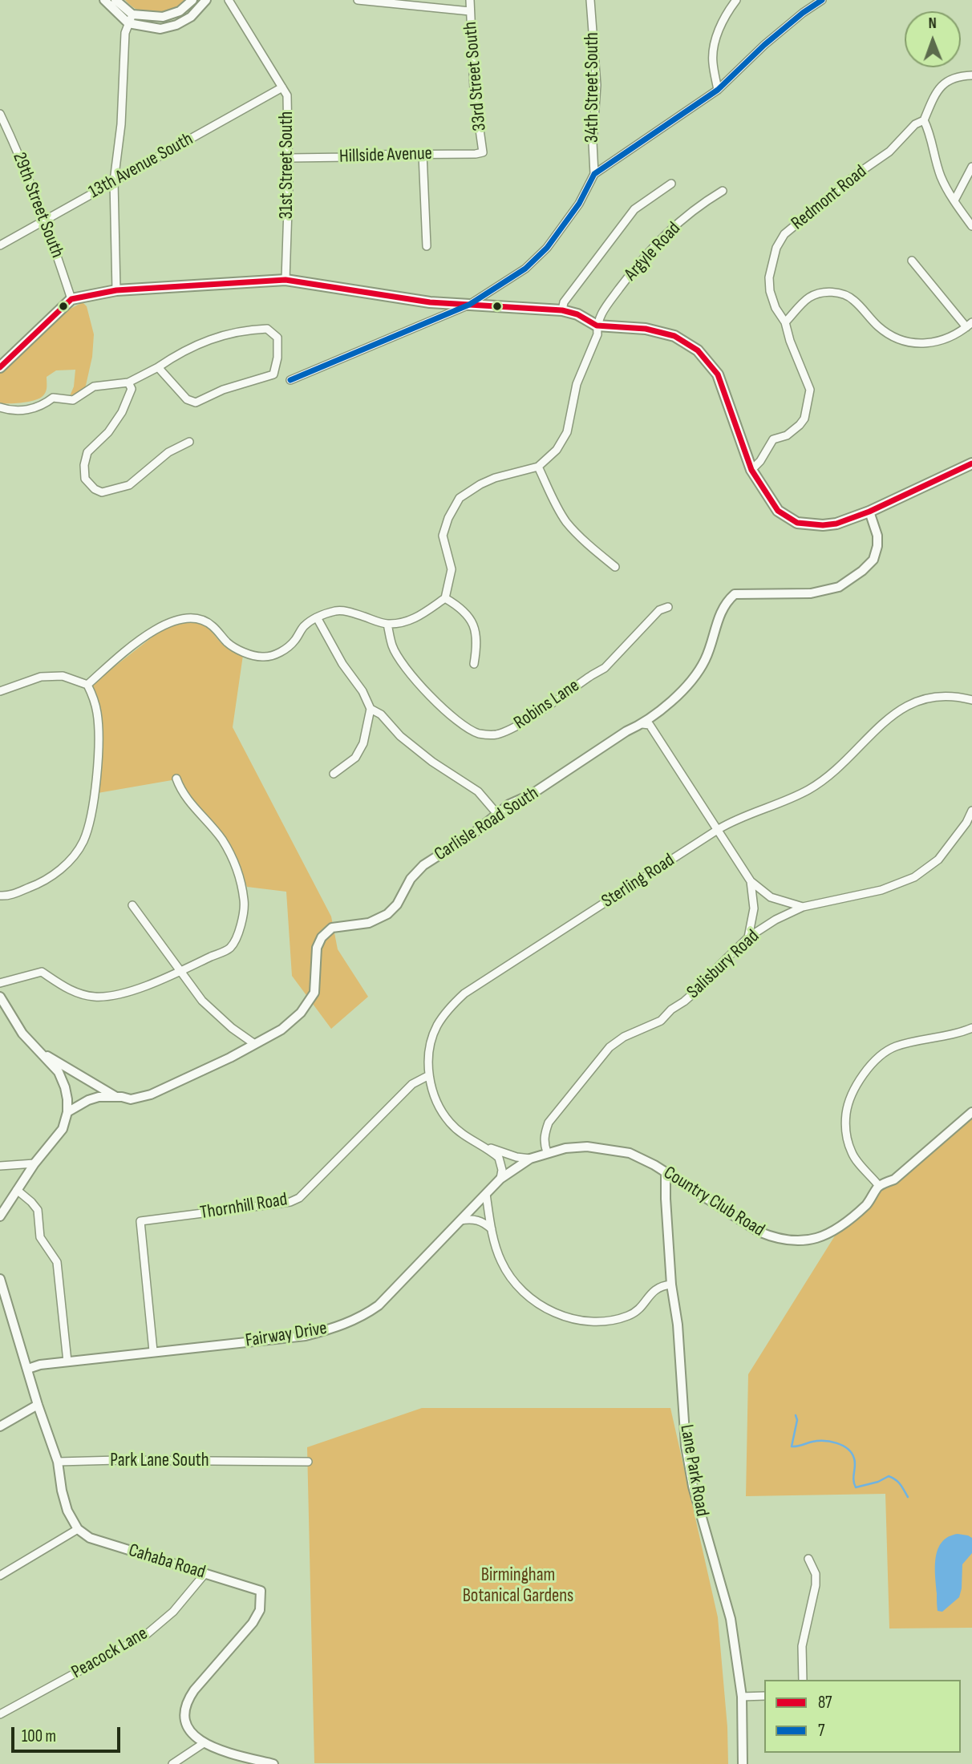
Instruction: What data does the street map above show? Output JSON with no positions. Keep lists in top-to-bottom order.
{
  "streets": {
    "street": [
      "33rd Street South",
      "34th Street South",
      "Hillside Avenue",
      "31st Street South",
      "13th Avenue South",
      "Redmont Road",
      "29th Street South",
      "Argyle Road",
      "Robins Lane",
      "Carlisle Road South",
      "Sterling Road",
      "Salisbury Road",
      "Country Club Road",
      "Thornhill Road",
      "Fairway Drive",
      "Park Lane South",
      "Lane Park Road",
      "Cahaba Road",
      "Peacock Lane"
    ]
  },
  "crossings": [
    ["33rd Street South", "Hillside Avenue"],
    ["Hillside Avenue", "31st Street South"],
    ["31st Street South", "13th Avenue South"],
    ["13th Avenue South", "29th Street South"],
    ["Sterling Road", "Salisbury Road"],
    ["Sterling Road", "Country Club Road"],
    ["Sterling Road", "Thornhill Road"],
    ["Sterling Road", "Fairway Drive"],
    ["Sterling Road", "Lane Park Road"],
    ["Salisbury Road", "Country Club Road"],
    ["Salisbury Road", "Fairway Drive"],
    ["Salisbury Road", "Lane Park Road"],
    ["Country Club Road", "Fairway Drive"],
    ["Country Club Road", "Lane Park Road"],
    ["Thornhill Road", "Fairway Drive"],
    ["Fairway Drive", "Lane Park Road"],
    ["Cahaba Road", "Peacock Lane"]
  ],
  "parks": ["Birmingham Botanical Gardens"],
  "lines": ["transit line 7", "transit line 87"],
  "legend": ["87", "7"],
  "scale_bar": "100 m",
  "north": "top"
}
